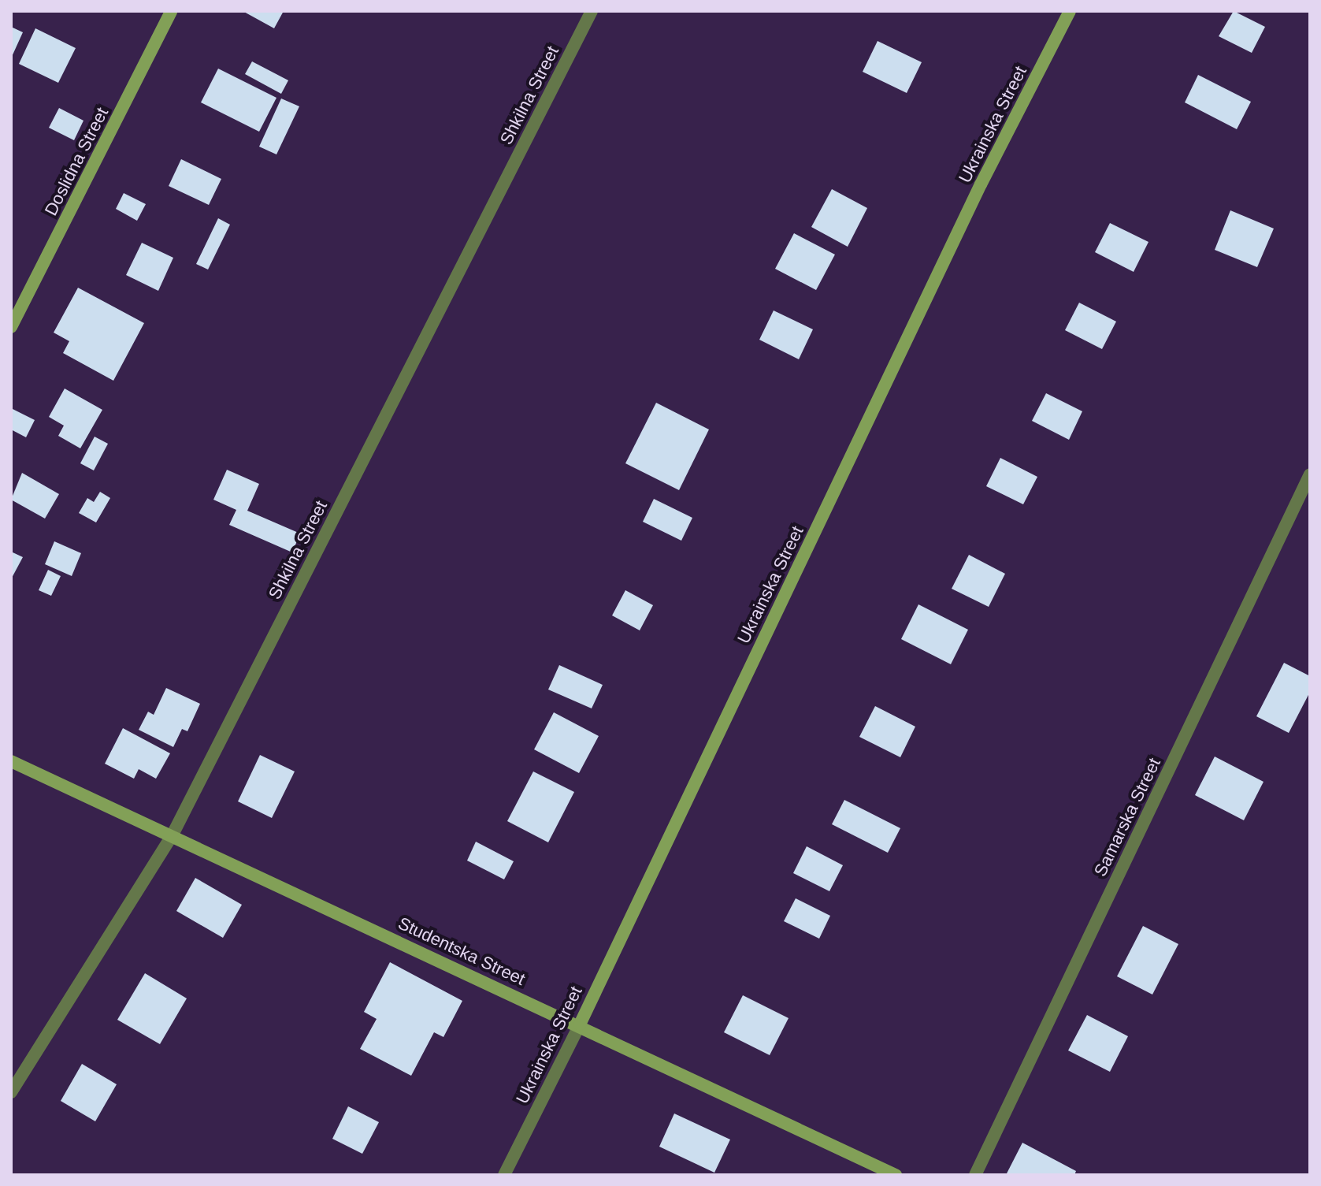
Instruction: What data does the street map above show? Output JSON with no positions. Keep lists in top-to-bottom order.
{
  "streets": {
    "street": [
      "Shkilna Street",
      "Ukrainska Street",
      "Doslidna Street",
      "Samarska Street",
      "Studentska Street"
    ]
  },
  "crossings": [
    ["Shkilna Street", "Studentska Street"],
    ["Ukrainska Street", "Studentska Street"]
  ]
}
